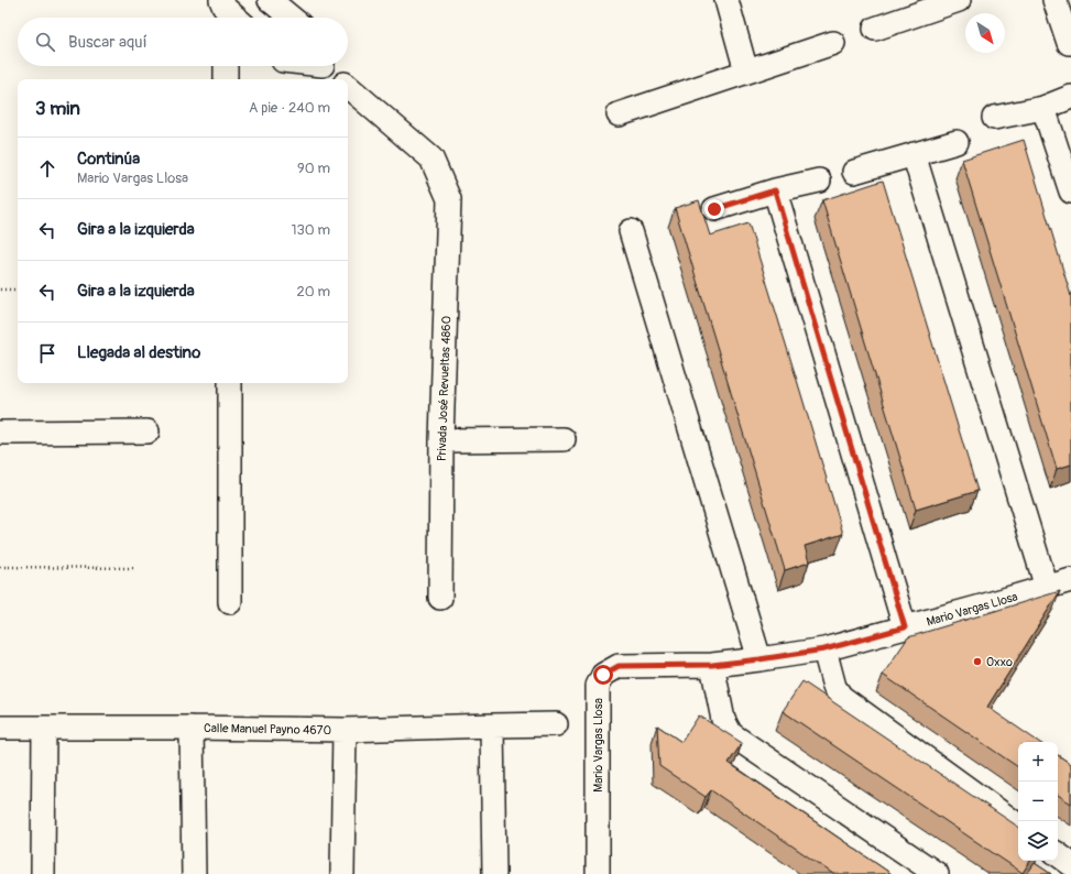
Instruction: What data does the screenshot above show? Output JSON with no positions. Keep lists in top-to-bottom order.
{
  "streets": {
    "street": ["Privada José Revueltas 4860", "Mario Vargas Llosa", "Calle Manuel Payno 4670"]
  },
  "places": ["Oxxo"],
  "north": "bottom right",
  "page": {
    "search": "Buscar aquí",
    "heading": ["3 min", "A pie · 240 m"],
    "list": [
      ["Continúa", "Mario Vargas Llosa", "90 m"],
      ["Gira a la izquierda", "130 m"],
      ["Gira a la izquierda", "20 m"],
      "Llegada al destino"
    ],
    "map_buttons": ["+", "−"]
  }
}
